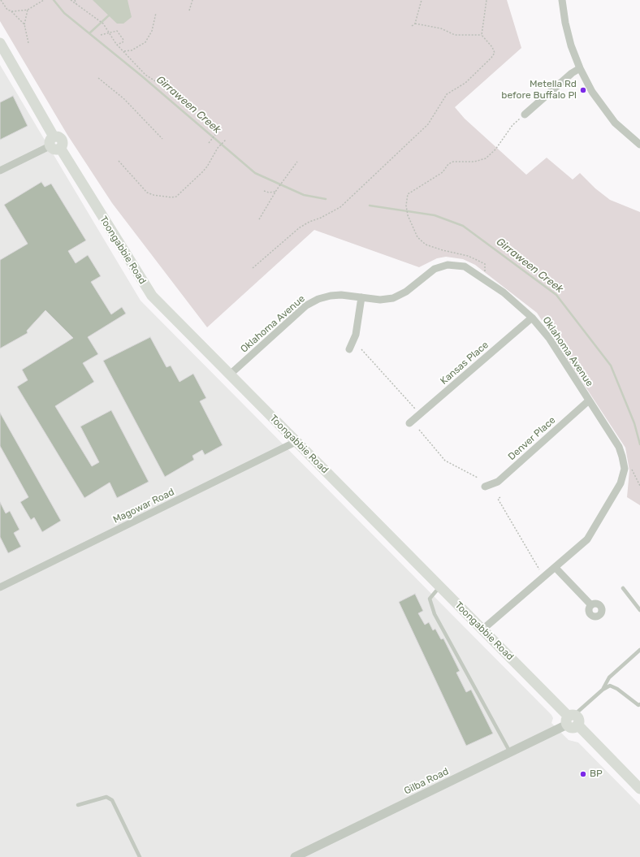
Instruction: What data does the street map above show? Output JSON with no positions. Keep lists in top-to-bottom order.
{
  "streets": {
    "main road": ["Toongabbie Road"],
    "street": [
      "Oklahoma Avenue",
      "Kansas Place",
      "Denver Place",
      "Magowar Road",
      "Gilba Road"
    ]
  },
  "crossings": [
    ["Toongabbie Road", "Oklahoma Avenue"],
    ["Toongabbie Road", "Magowar Road"],
    ["Toongabbie Road", "Gilba Road"],
    ["Oklahoma Avenue", "Kansas Place"],
    ["Oklahoma Avenue", "Denver Place"]
  ],
  "water": ["Girraween Creek"],
  "places": ["Metella Rd before Buffalo Pl", "BP"]
}
